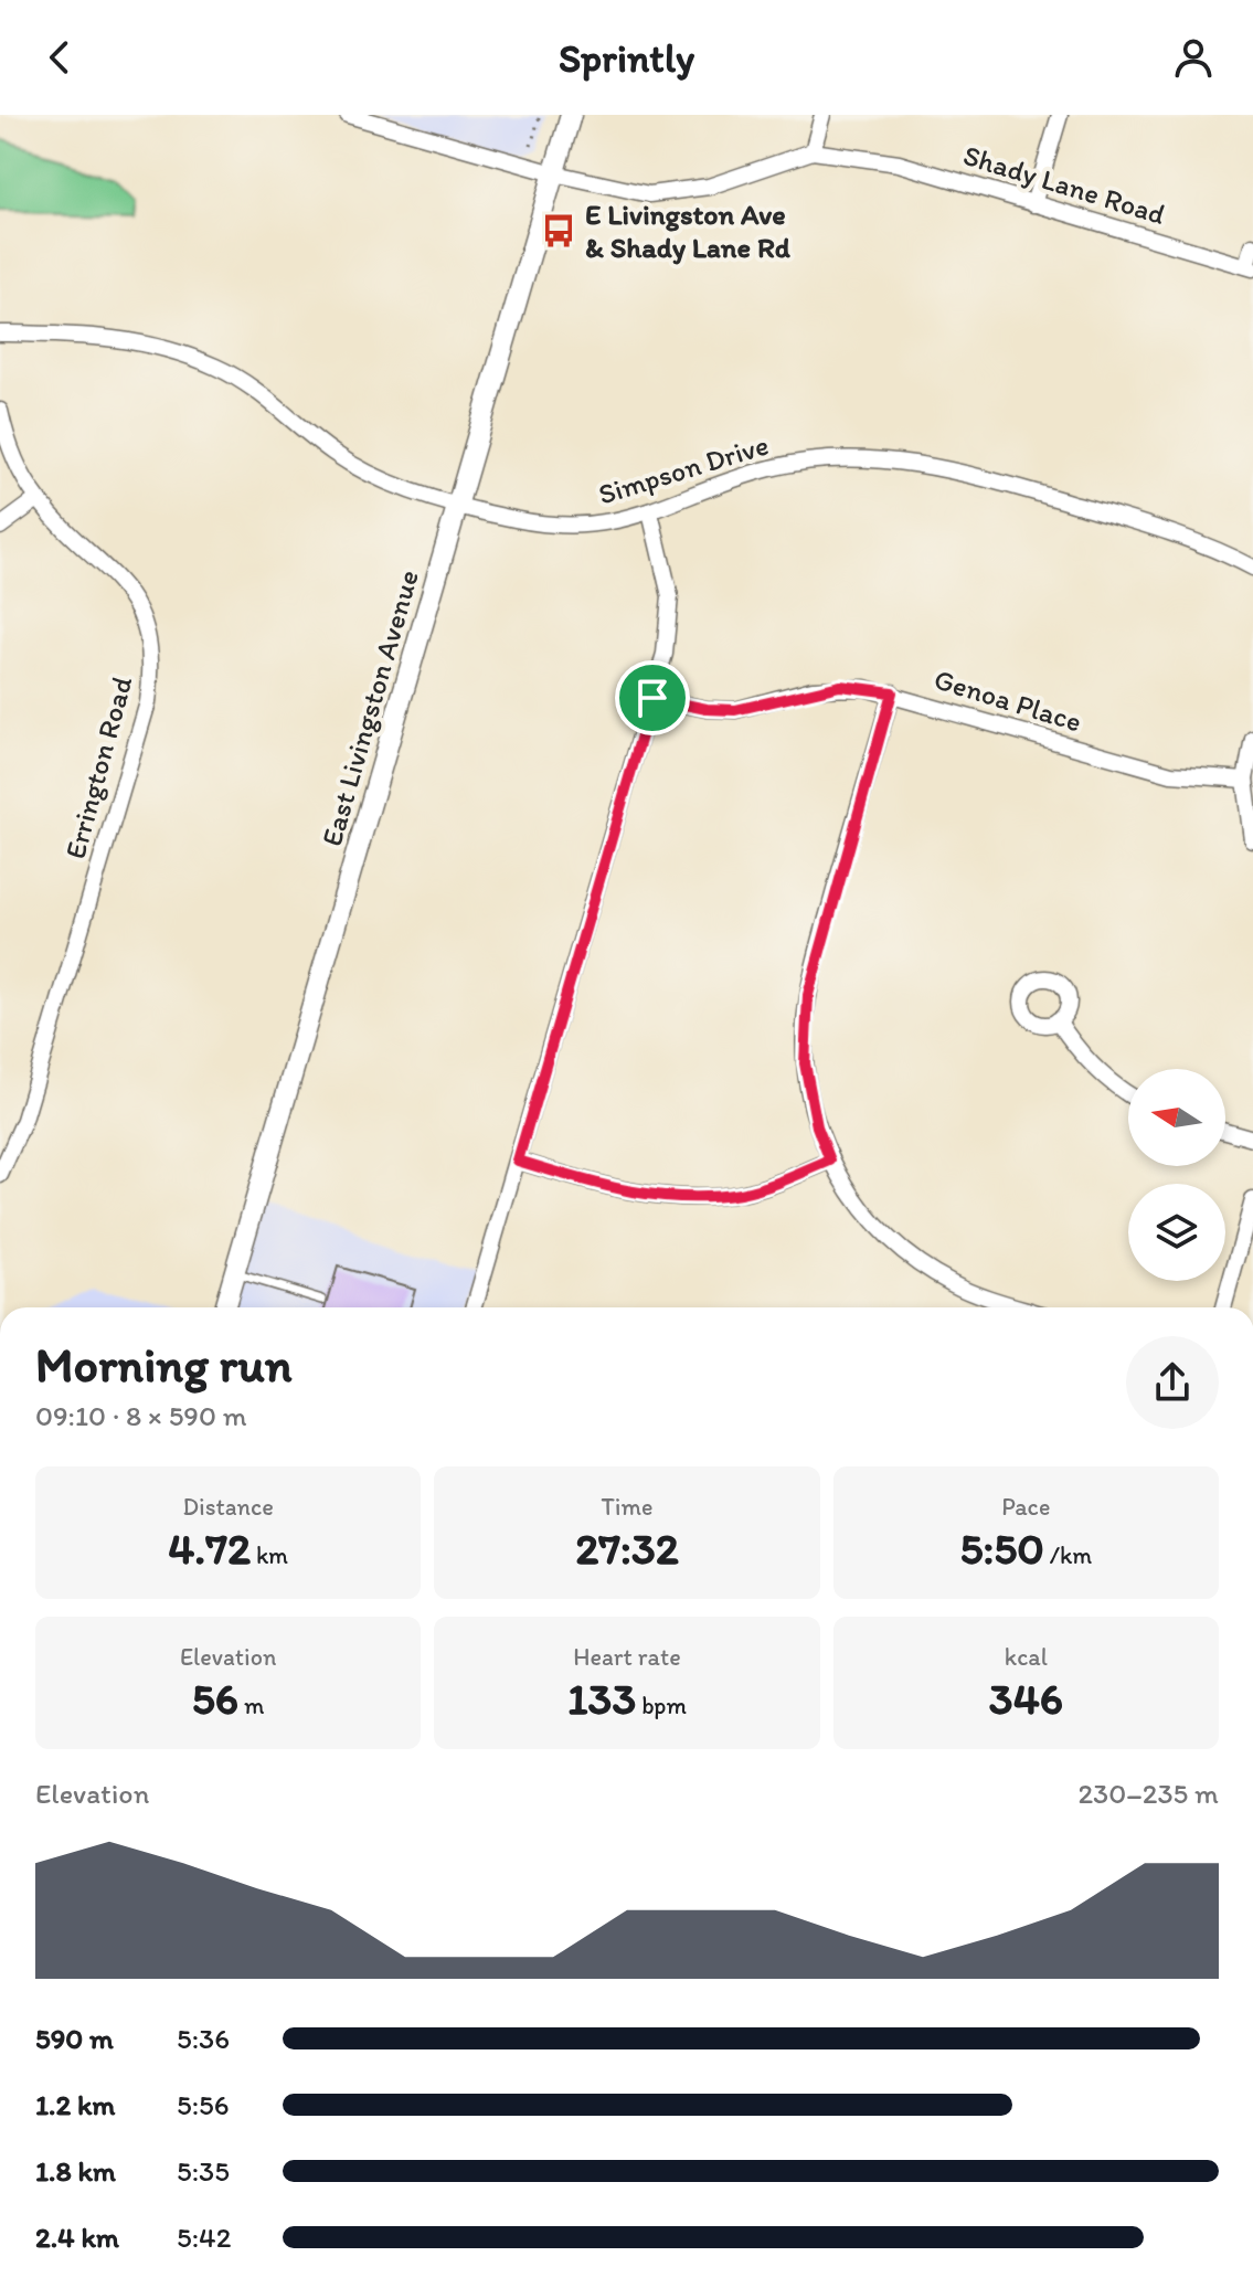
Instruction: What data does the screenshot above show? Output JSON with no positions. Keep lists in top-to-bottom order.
{
  "streets": {
    "main road": ["East Livingston Avenue"],
    "street": [
      "Shady Lane Road",
      "Simpson Drive",
      "Genoa Place",
      "Errington Road"
    ]
  },
  "crossings": [
    ["Shady Lane Road", "East Livingston Avenue"],
    ["Simpson Drive", "East Livingston Avenue"]
  ],
  "places": {
    "bus stop": ["E Livingston Ave & Shady Lane Rd"]
  },
  "north": "left",
  "page": {
    "header": "Sprintly",
    "heading": ["Morning run", "09:10 · 8 × 590 m"],
    "stats": [
      ["Distance", "4.72 km"],
      ["Time", "27:32"],
      ["Pace", "5:50 /km"],
      ["Elevation", "56 m"],
      ["Heart rate", "133 bpm"],
      ["kcal", "346"]
    ],
    "chart": ["Elevation", "230–235 m"],
    "list": [
      {
        "name": "590 m",
        "note": "5:36"
      },
      {
        "name": "1.2 km",
        "note": "5:56"
      },
      {
        "name": "1.8 km",
        "note": "5:35"
      },
      {
        "name": "2.4 km",
        "note": "5:42"
      }
    ]
  }
}
